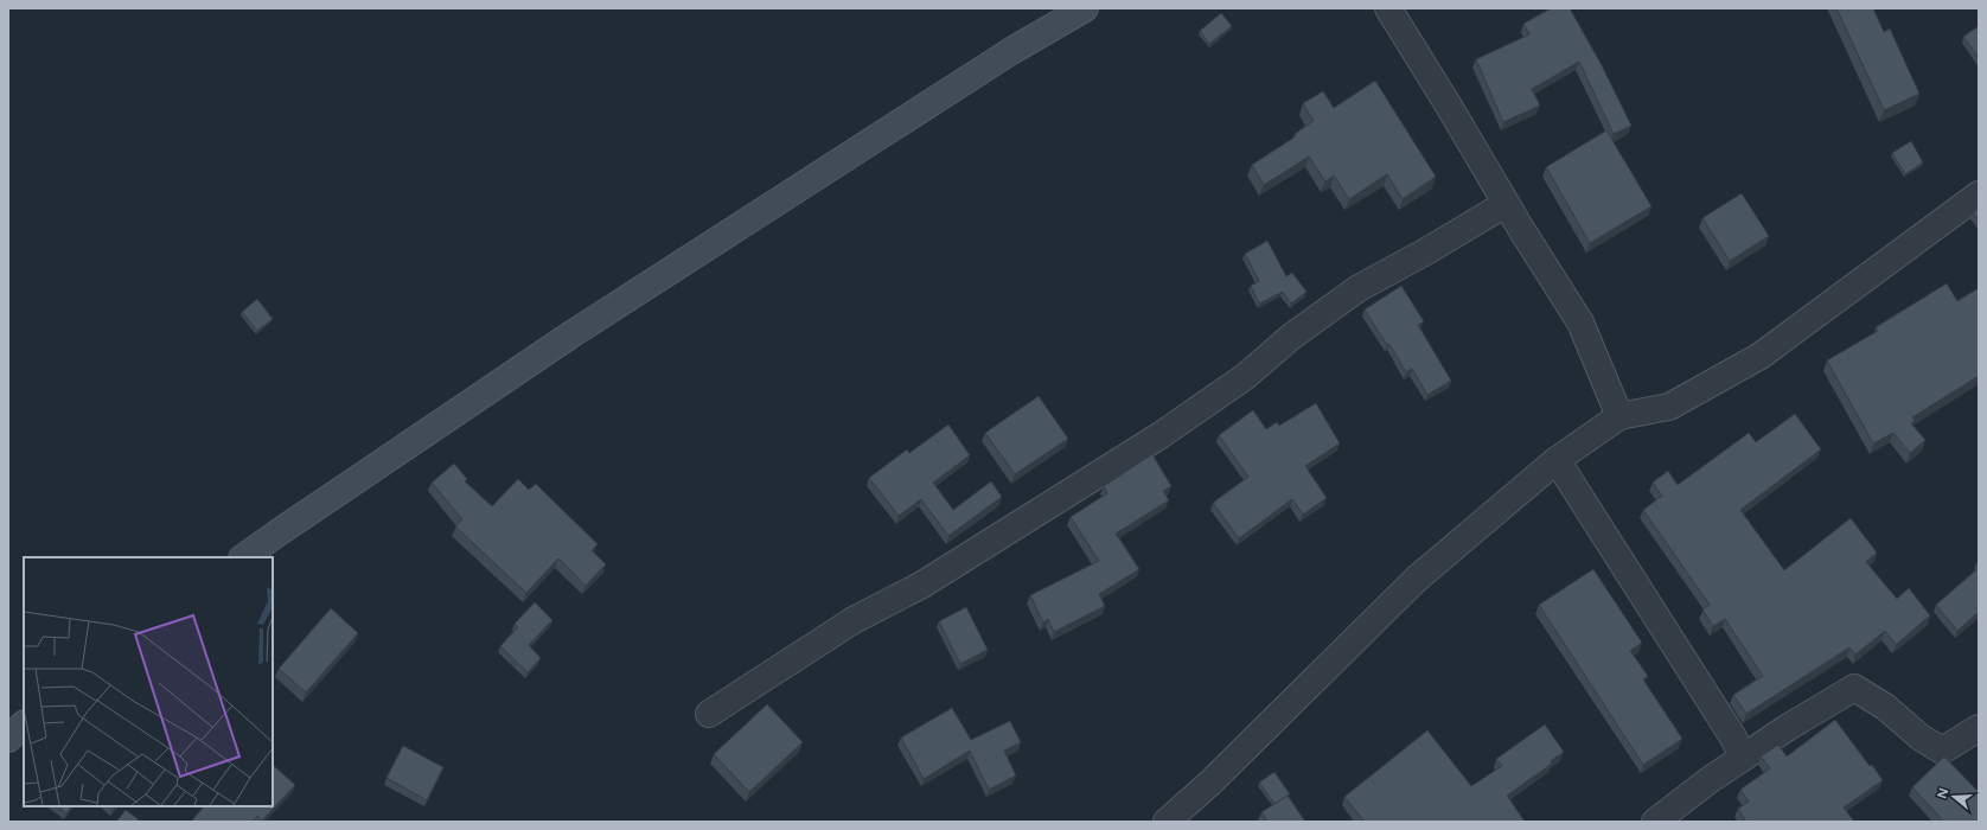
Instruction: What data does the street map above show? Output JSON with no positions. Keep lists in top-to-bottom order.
{
  "north": "left"
}
